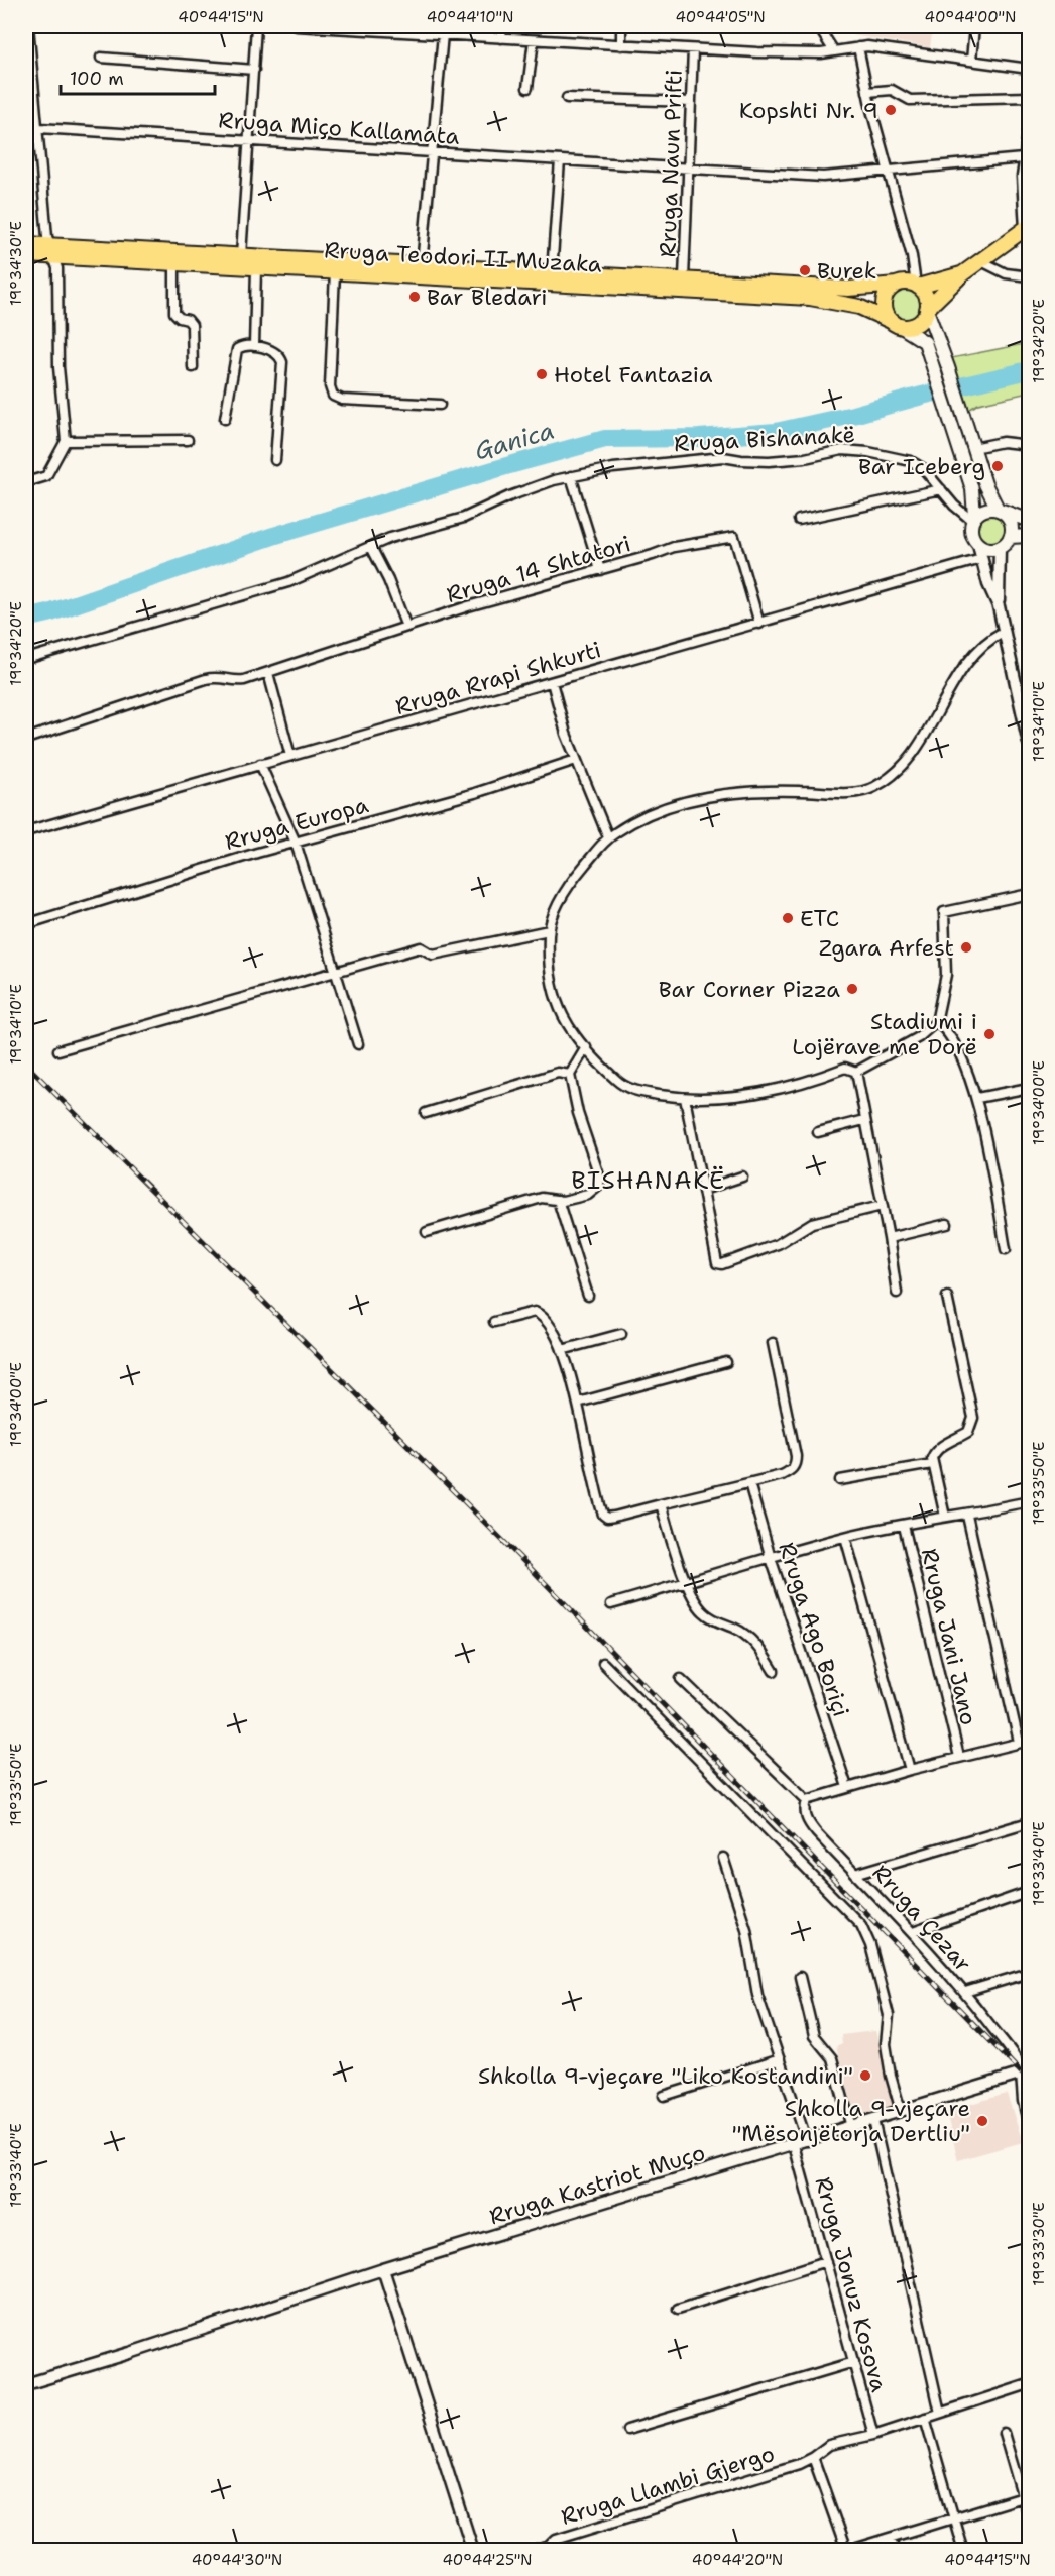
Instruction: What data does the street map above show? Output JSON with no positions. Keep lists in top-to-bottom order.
{
  "streets": {
    "main road": ["Rruga Teodori II Muzaka"],
    "street": [
      "Rruga Miço Kallamata",
      "Rruga Naun Prifti",
      "Rruga Bishanakë",
      "Rruga 14 Shtatori",
      "Rruga Rrapi Shkurti",
      "Rruga Europa",
      "Rruga Ago Boriçi",
      "Rruga Jani Jano",
      "Rruga Çezar",
      "Rruga Kastriot Muço",
      "Rruga Jonuz Kosova",
      "Rruga Llambi Gjergo"
    ]
  },
  "crossings": [
    ["Rruga Miço Kallamata", "Rruga Naun Prifti"],
    ["Rruga Naun Prifti", "Rruga Teodori II Muzaka"],
    ["Rruga 14 Shtatori", "Rruga Rrapi Shkurti"],
    ["Rruga Çezar", "Rruga Kastriot Muço"],
    ["Rruga Kastriot Muço", "Rruga Jonuz Kosova"],
    ["Rruga Jonuz Kosova", "Rruga Llambi Gjergo"]
  ],
  "districts": ["BISHANAKË"],
  "water": ["Ganica"],
  "places": [
    "Kopshti Nr. 9",
    "Burek",
    "Bar Bledari",
    "Hotel Fantazia",
    "Bar Iceberg",
    "ETC",
    "Zgara Arfest",
    "Bar Corner Pizza",
    "Stadiumi i Lojërave me Dorë",
    "Shkolla 9-vjeçare \"Liko Kostandini\"",
    "Shkolla 9-vjeçare \"Mësonjëtorja Dertliu\""
  ],
  "scale_bar": "100 m",
  "coordinates": [
    "40°44'15\"N",
    "40°44'10\"N",
    "40°44'05\"N",
    "40°44'00\"N",
    "19°34'30\"E",
    "19°34'20\"E",
    "19°34'10\"E",
    "19°34'00\"E",
    "19°33'50\"E",
    "19°33'40\"E",
    "19°33'30\"E",
    "40°44'30\"N",
    "40°44'25\"N",
    "40°44'20\"N"
  ]
}
